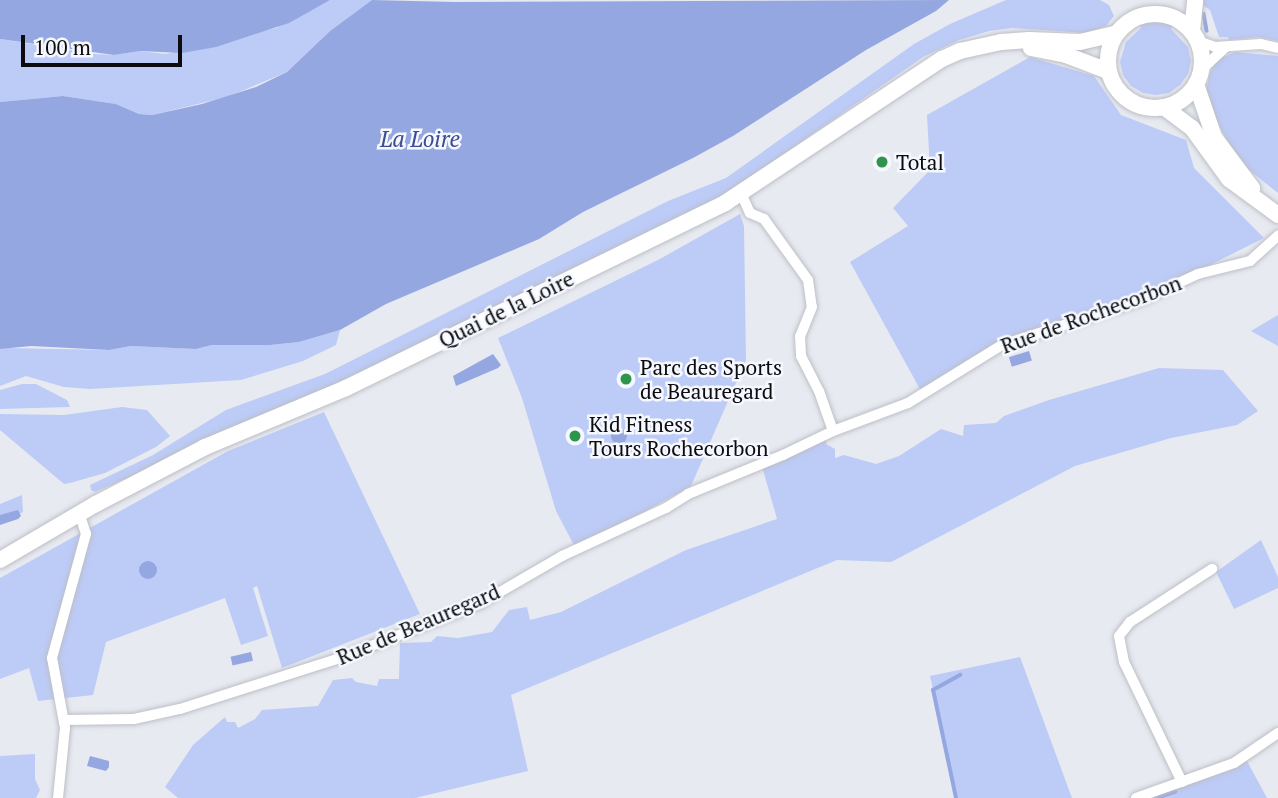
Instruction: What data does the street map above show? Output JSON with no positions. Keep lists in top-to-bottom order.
{
  "streets": {
    "main road": ["Quai de la Loire"],
    "street": ["Rue de Rochecorbon", "Rue de Beauregard"]
  },
  "crossings": [
    ["Rue de Rochecorbon", "Rue de Beauregard"]
  ],
  "water": ["La Loire"],
  "places": ["Total", "Parc des Sports de Beauregard", "Kid Fitness Tours Rochecorbon"],
  "scale_bar": "100 m"
}
